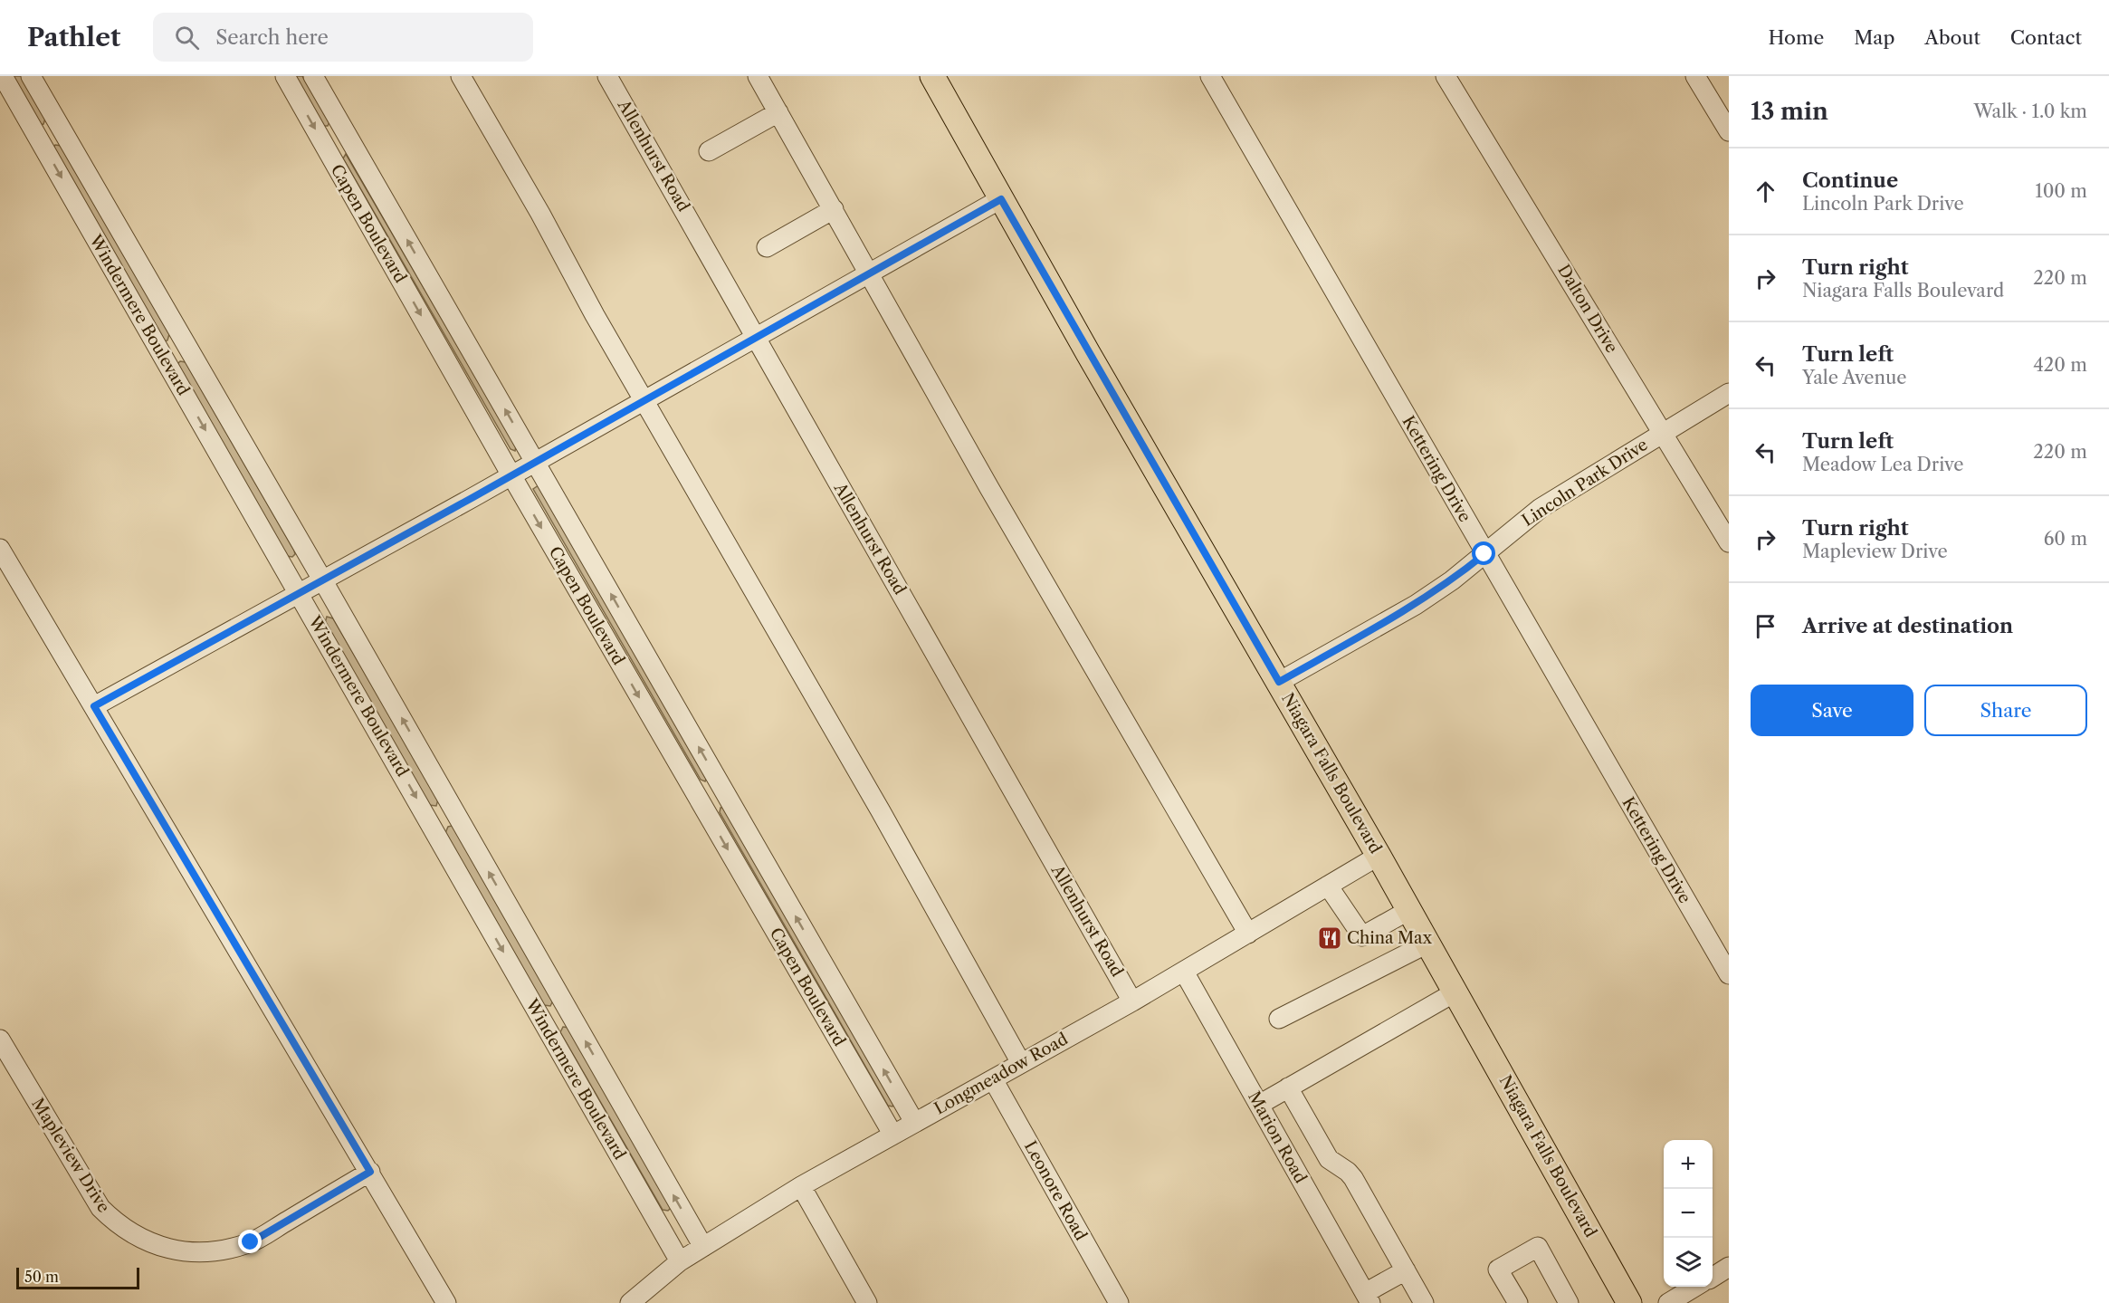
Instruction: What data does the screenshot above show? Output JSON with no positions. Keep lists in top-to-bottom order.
{
  "streets": {
    "main road": ["Niagara Falls Boulevard"],
    "street": [
      "Allenhurst Road",
      "Capen Boulevard",
      "Dalton Drive",
      "Windermere Boulevard",
      "Kettering Drive",
      "Lincoln Park Drive",
      "Longmeadow Road",
      "Marion Road",
      "Mapleview Drive",
      "Leonore Road"
    ]
  },
  "crossings": [
    ["Allenhurst Road", "Longmeadow Road"],
    ["Capen Boulevard", "Longmeadow Road"],
    ["Dalton Drive", "Lincoln Park Drive"],
    ["Windermere Boulevard", "Longmeadow Road"],
    ["Kettering Drive", "Lincoln Park Drive"],
    ["Lincoln Park Drive", "Niagara Falls Boulevard"],
    ["Niagara Falls Boulevard", "Longmeadow Road"],
    ["Longmeadow Road", "Marion Road"],
    ["Longmeadow Road", "Leonore Road"]
  ],
  "places": {
    "restaurant": ["China Max"]
  },
  "scale_bar": "50 m",
  "page": {
    "header": "Pathlet",
    "search": "Search here",
    "nav": [
      "Home",
      "Map",
      "About",
      "Contact"
    ],
    "heading": ["13 min", "Walk · 1.0 km"],
    "list": [
      ["Continue", "Lincoln Park Drive", "100 m"],
      ["Turn right", "Niagara Falls Boulevard", "220 m"],
      ["Turn left", "Yale Avenue", "420 m"],
      ["Turn left", "Meadow Lea Drive", "220 m"],
      ["Turn right", "Mapleview Drive", "60 m"],
      "Arrive at destination"
    ],
    "buttons": ["Save", "Share"],
    "map_buttons": ["+", "−"],
    "scale": "50 m"
  }
}
